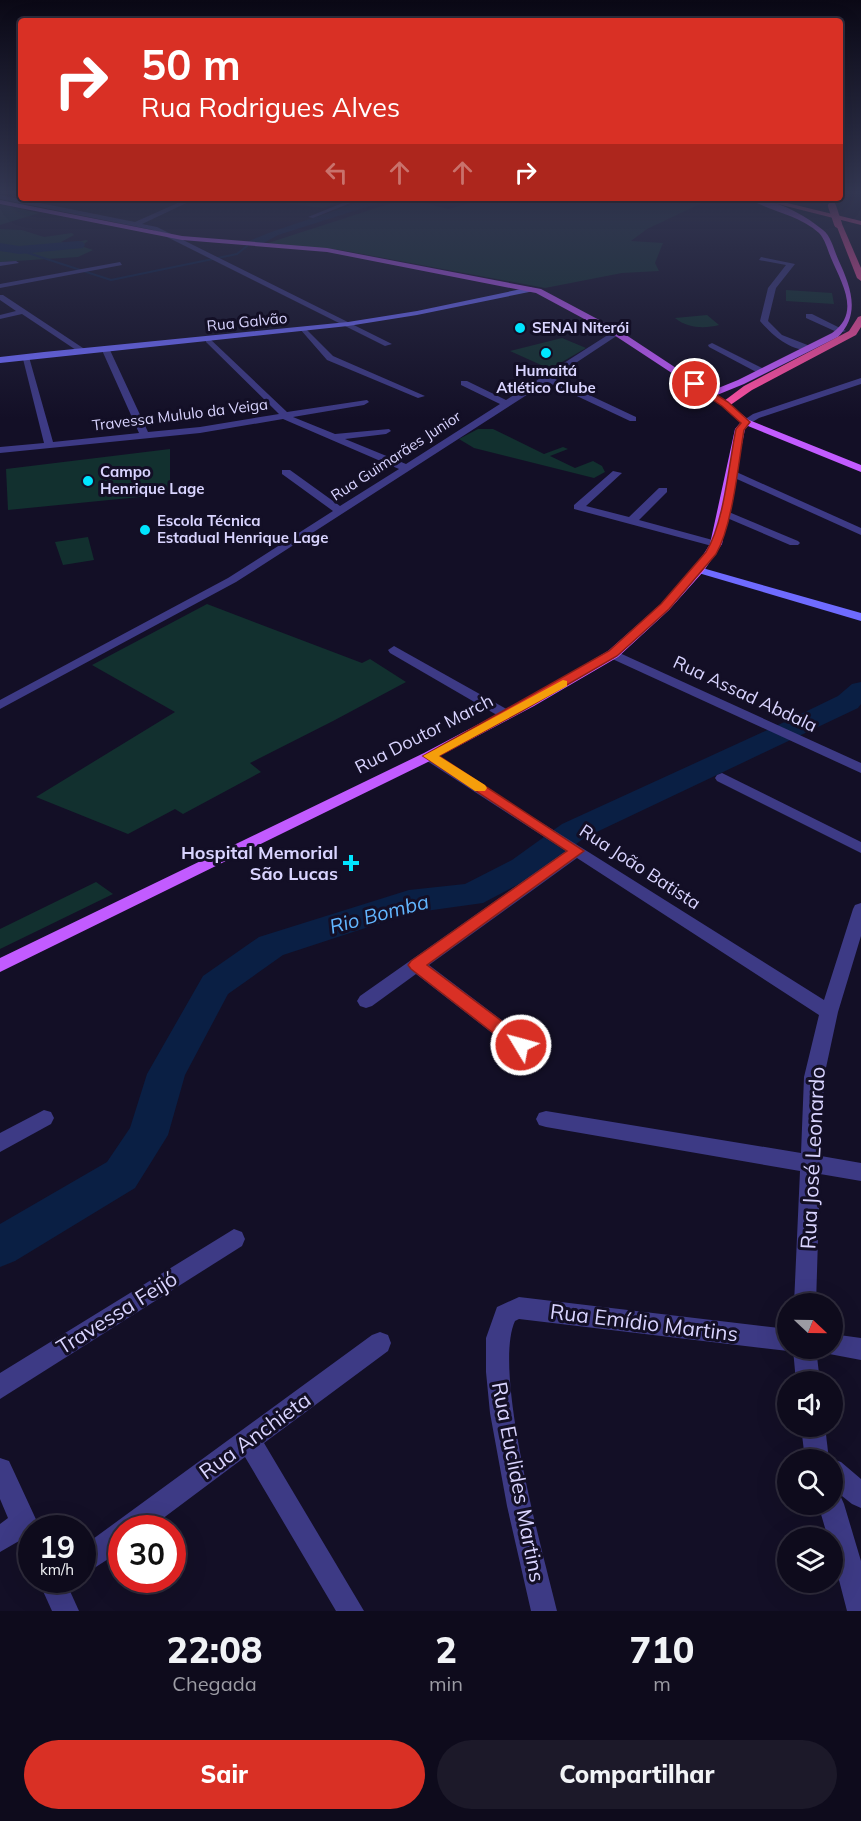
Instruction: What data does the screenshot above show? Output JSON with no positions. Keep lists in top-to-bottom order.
{
  "streets": {
    "main road": ["Rua Doutor March"],
    "street": [
      "Rua Galvão",
      "Travessa Mululo da Veiga",
      "Rua Guimarães Junior",
      "Rua Assad Abdala",
      "Rua João Batista",
      "Rua José Leonardo",
      "Travessa Feijó",
      "Rua Emídio Martins",
      "Rua Anchieta",
      "Rua Euclides Martins"
    ]
  },
  "crossings": [
    ["Rua Assad Abdala", "Rua Doutor March"],
    ["Rua Doutor March", "Rua João Batista"],
    ["Rua João Batista", "Rua José Leonardo"],
    ["Rua Emídio Martins", "Rua Euclides Martins"]
  ],
  "water": ["Rio Bomba"],
  "places": {
    "other": [
      "SENAI Niterói",
      "Humaitá Atlético Clube",
      "Campo Henrique Lage",
      "Escola Técnica Estadual Henrique Lage"
    ],
    "health": ["Hospital Memorial São Lucas"]
  },
  "north": "right",
  "page": {
    "turn": ["50 m", "Rua Rodrigues Alves"],
    "speed": "19 km/h",
    "limit": "30",
    "eta": [
      "22:08",
      "Chegada",
      "2",
      "min",
      "710",
      "m"
    ],
    "buttons": ["Sair", "Compartilhar"]
  }
}
